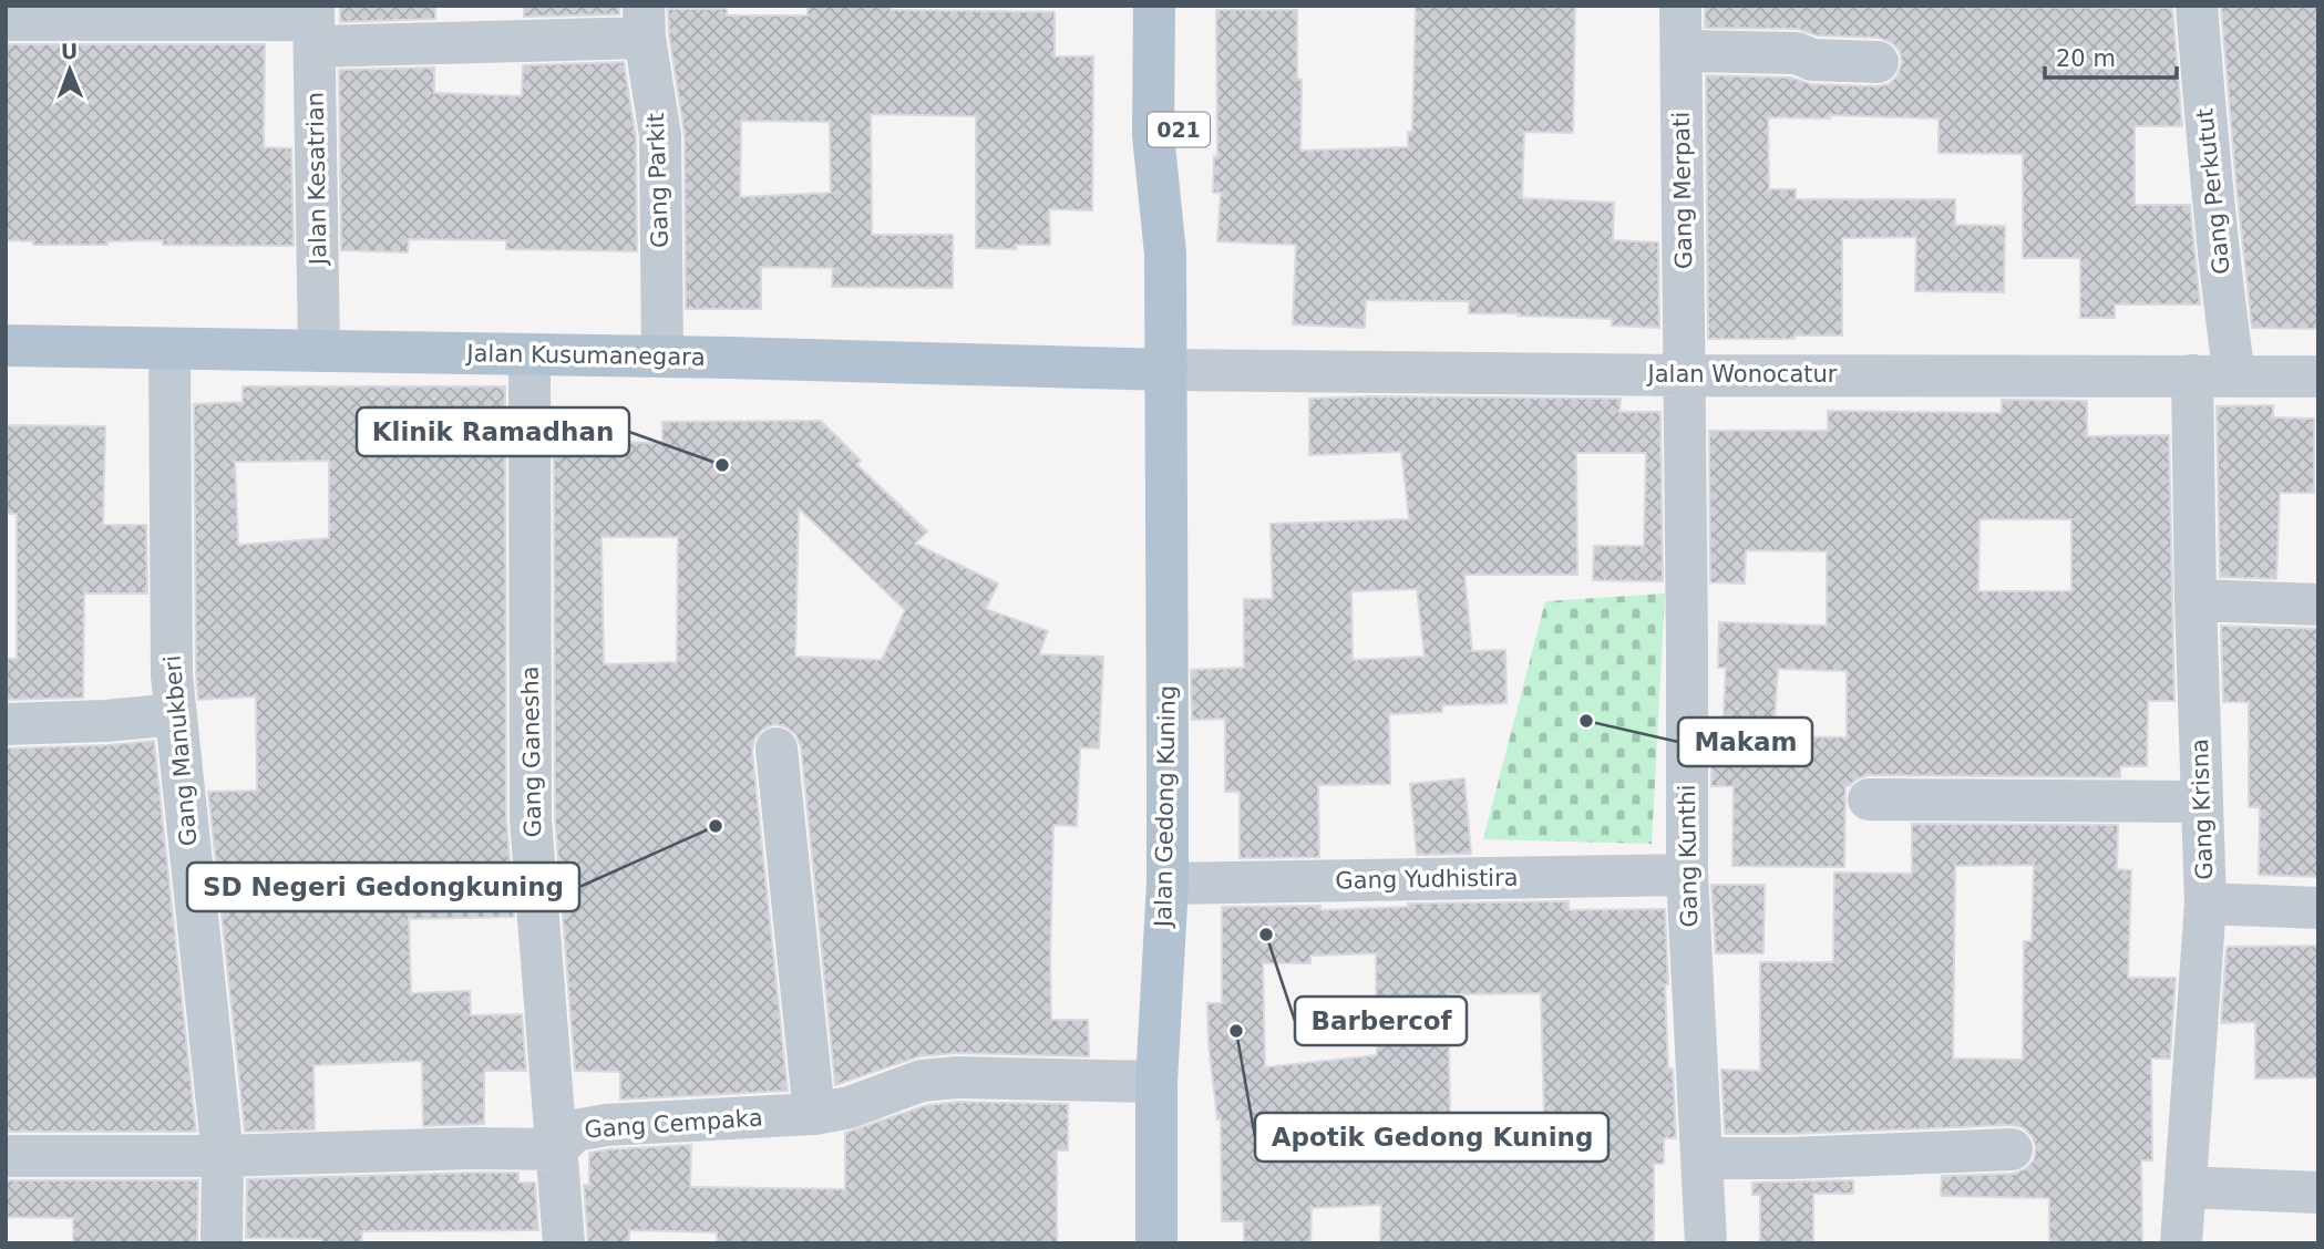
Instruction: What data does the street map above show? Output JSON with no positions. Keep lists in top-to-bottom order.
{
  "streets": {
    "main road": ["021", "Jalan Kusumanegara", "Jalan Gedong Kuning"],
    "street": [
      "Jalan Kesatrian",
      "Gang Parkit",
      "Gang Merpati",
      "Gang Perkutut",
      "Jalan Wonocatur",
      "Gang Manukberi",
      "Gang Ganesha",
      "Gang Krisna",
      "Gang Kunthi",
      "Gang Yudhistira",
      "Gang Cempaka"
    ]
  },
  "crossings": [
    ["021", "Jalan Gedong Kuning"],
    ["Jalan Kesatrian", "Jalan Kusumanegara"],
    ["Gang Parkit", "Jalan Kusumanegara"],
    ["Gang Merpati", "Jalan Wonocatur"],
    ["Gang Merpati", "Gang Kunthi"],
    ["Gang Perkutut", "Jalan Wonocatur"],
    ["Jalan Kusumanegara", "Jalan Wonocatur"],
    ["Jalan Kusumanegara", "Gang Manukberi"],
    ["Jalan Kusumanegara", "Gang Ganesha"],
    ["Jalan Kusumanegara", "Jalan Gedong Kuning"],
    ["Jalan Wonocatur", "Jalan Gedong Kuning"],
    ["Jalan Wonocatur", "Gang Krisna"],
    ["Jalan Wonocatur", "Gang Kunthi"],
    ["Gang Manukberi", "Gang Cempaka"],
    ["Gang Ganesha", "Gang Cempaka"],
    ["Jalan Gedong Kuning", "Gang Yudhistira"],
    ["Jalan Gedong Kuning", "Gang Cempaka"],
    ["Gang Kunthi", "Gang Yudhistira"]
  ],
  "places": [
    "Klinik Ramadhan",
    "Makam",
    "SD Negeri Gedongkuning",
    "Barbercof",
    "Apotik Gedong Kuning"
  ],
  "scale_bar": "20 m",
  "north": "top"
}
